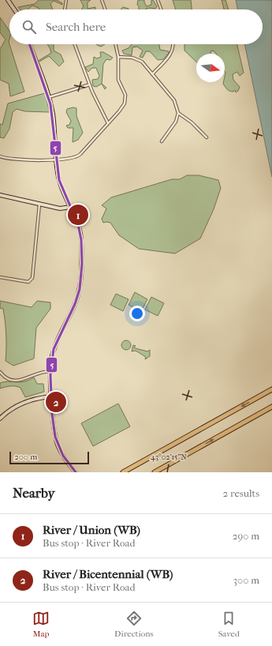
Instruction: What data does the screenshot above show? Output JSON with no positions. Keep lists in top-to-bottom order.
{
  "lines": ["transit line 5"],
  "scale_bar": "200 m",
  "north": "right",
  "page": {
    "search": "Search here",
    "pins": ["1", "2"],
    "scale": "200 m",
    "heading": ["Nearby", "2 results"],
    "list": [
      {
        "mark": "1",
        "name": "River / Union (WB)",
        "note": "Bus stop · River Road",
        "value": "290 m"
      },
      {
        "mark": "2",
        "name": "River / Bicentennial (WB)",
        "note": "Bus stop · River Road",
        "value": "300 m"
      }
    ],
    "nav": ["Map", "Directions", "Saved"]
  },
  "coordinates": ["43°02'15\"N"]
}
